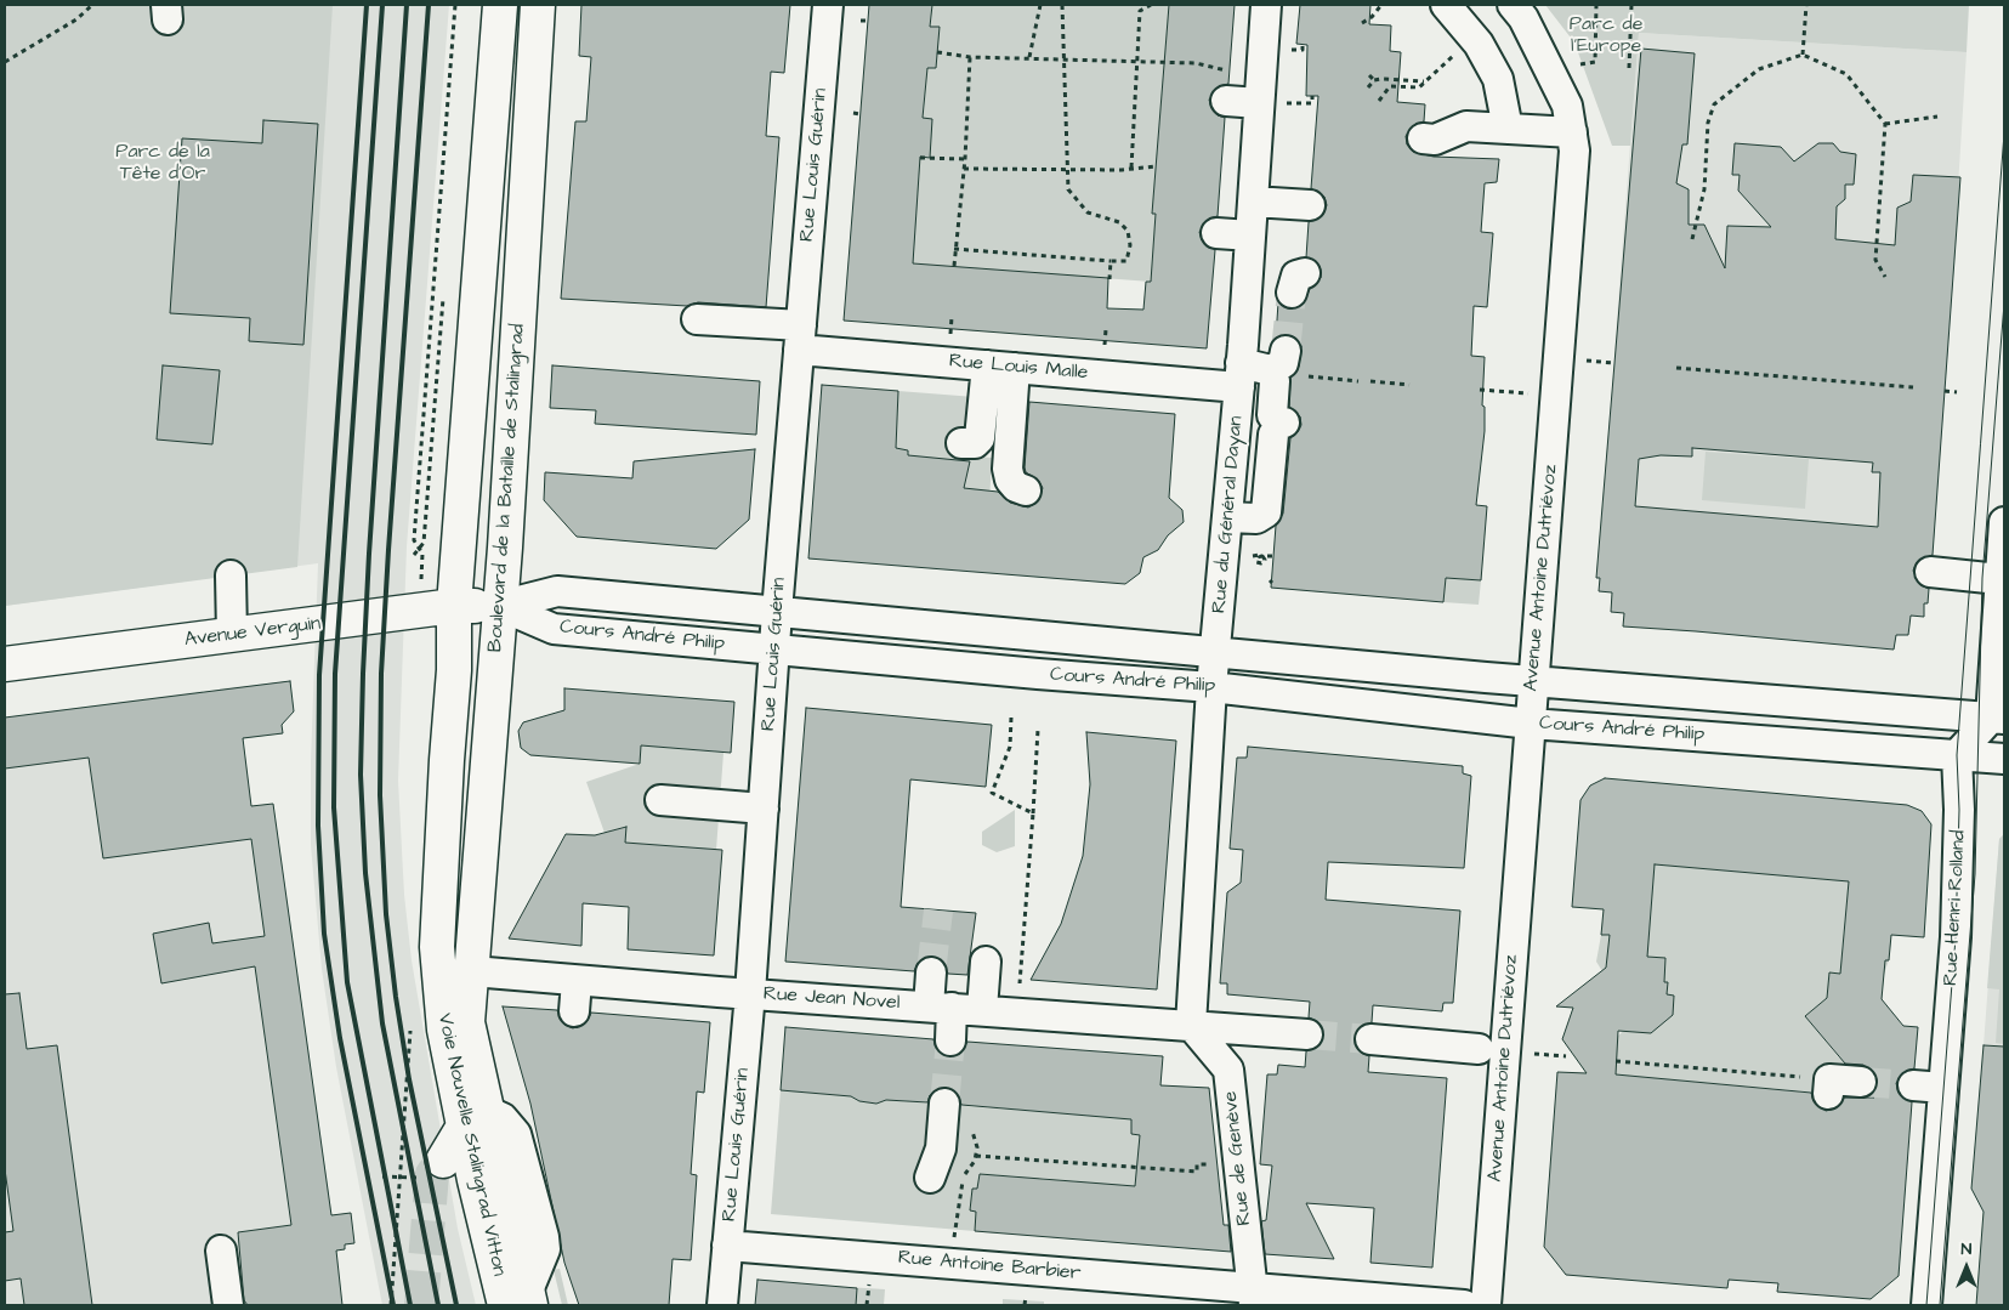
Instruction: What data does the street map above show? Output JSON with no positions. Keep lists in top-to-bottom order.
{
  "streets": {
    "main road": ["Boulevard de la Bataille de Stalingrad", "Avenue Verguin", "Voie Nouvelle Stalingrad Vitton"],
    "street": [
      "Rue Louis Guérin",
      "Rue Louis Malle",
      "Rue du Général Dayan",
      "Avenue Antoine Dutriévoz",
      "Cours André Philip",
      "Rue Henri Rolland",
      "Rue Jean Novel",
      "Rue de Genève",
      "Rue Antoine Barbier"
    ]
  },
  "crossings": [
    ["Rue Louis Guérin", "Rue Louis Malle"],
    ["Rue Louis Guérin", "Cours André Philip"],
    ["Rue Louis Guérin", "Rue Jean Novel"],
    ["Rue Louis Guérin", "Rue Antoine Barbier"],
    ["Rue Louis Malle", "Rue du Général Dayan"],
    ["Boulevard de la Bataille de Stalingrad", "Avenue Verguin"],
    ["Boulevard de la Bataille de Stalingrad", "Cours André Philip"],
    ["Boulevard de la Bataille de Stalingrad", "Rue Jean Novel"],
    ["Boulevard de la Bataille de Stalingrad", "Voie Nouvelle Stalingrad Vitton"],
    ["Rue du Général Dayan", "Cours André Philip"],
    ["Rue du Général Dayan", "Rue Jean Novel"],
    ["Rue du Général Dayan", "Rue de Genève"],
    ["Avenue Antoine Dutriévoz", "Cours André Philip"],
    ["Avenue Verguin", "Cours André Philip"],
    ["Avenue Verguin", "Voie Nouvelle Stalingrad Vitton"],
    ["Cours André Philip", "Rue Henri Rolland"],
    ["Rue Jean Novel", "Voie Nouvelle Stalingrad Vitton"],
    ["Rue Jean Novel", "Rue de Genève"],
    ["Rue de Genève", "Rue Antoine Barbier"]
  ],
  "parks": ["Parc de l'Europe", "Parc de la Tête d'Or"],
  "north": "top"
}
